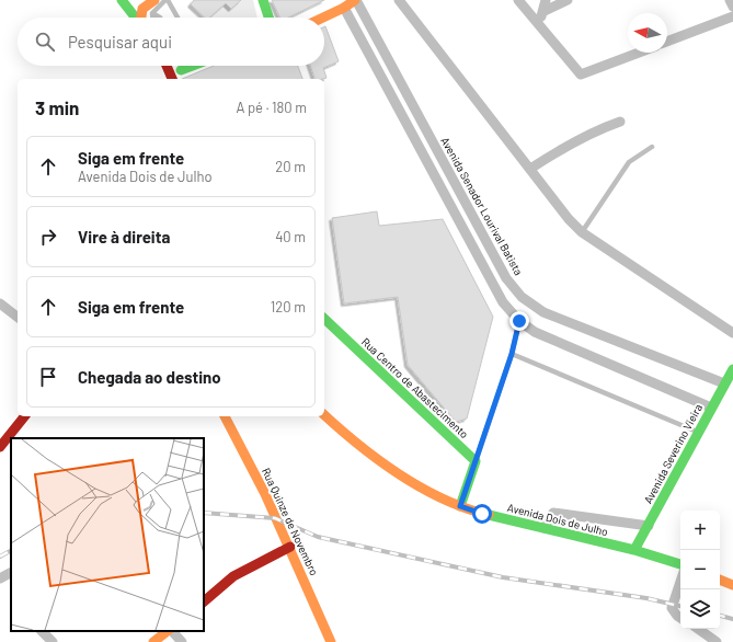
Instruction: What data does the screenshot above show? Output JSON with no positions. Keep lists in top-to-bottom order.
{
  "streets": {
    "street": [
      "Avenida Senador Lourival Batista",
      "Rua Centro de Abastecimento",
      "Avenida Severino Vieira",
      "Avenida Dois de Julho",
      "Rua Quinze de Novembro"
    ]
  },
  "crossings": [
    ["Avenida Senador Lourival Batista", "Avenida Severino Vieira"],
    ["Avenida Severino Vieira", "Avenida Dois de Julho"]
  ],
  "north": "left",
  "page": {
    "search": "Pesquisar aqui",
    "heading": ["3 min", "A pé · 180 m"],
    "list": [
      ["Siga em frente", "Avenida Dois de Julho", "20 m"],
      ["Vire à direita", "40 m"],
      ["Siga em frente", "120 m"],
      "Chegada ao destino"
    ],
    "map_buttons": ["+", "−"]
  }
}
